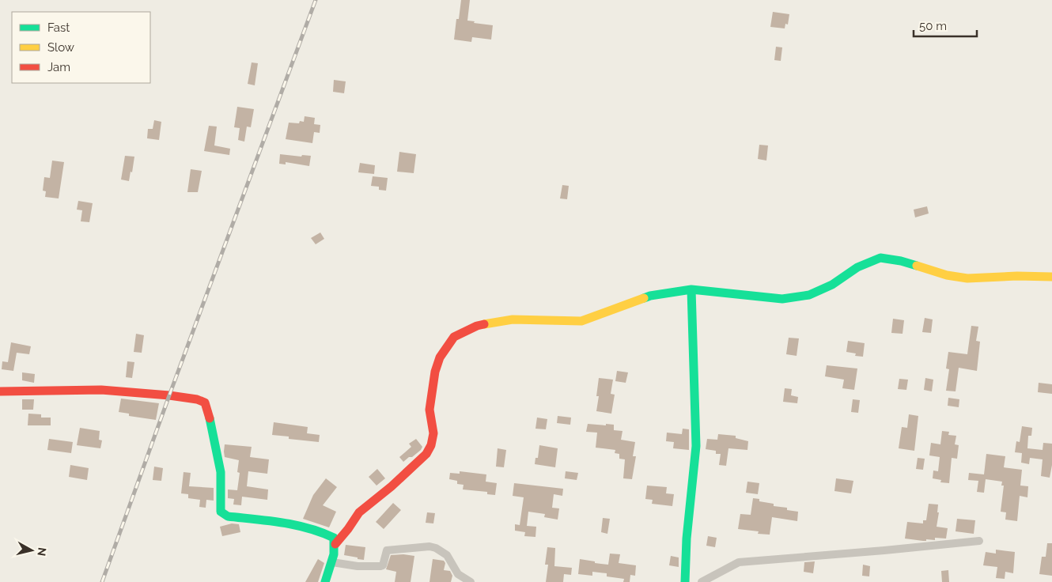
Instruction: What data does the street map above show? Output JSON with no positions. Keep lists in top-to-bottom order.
{
  "legend": ["Fast", "Slow", "Jam"],
  "scale_bar": "50 m",
  "north": "right"
}
